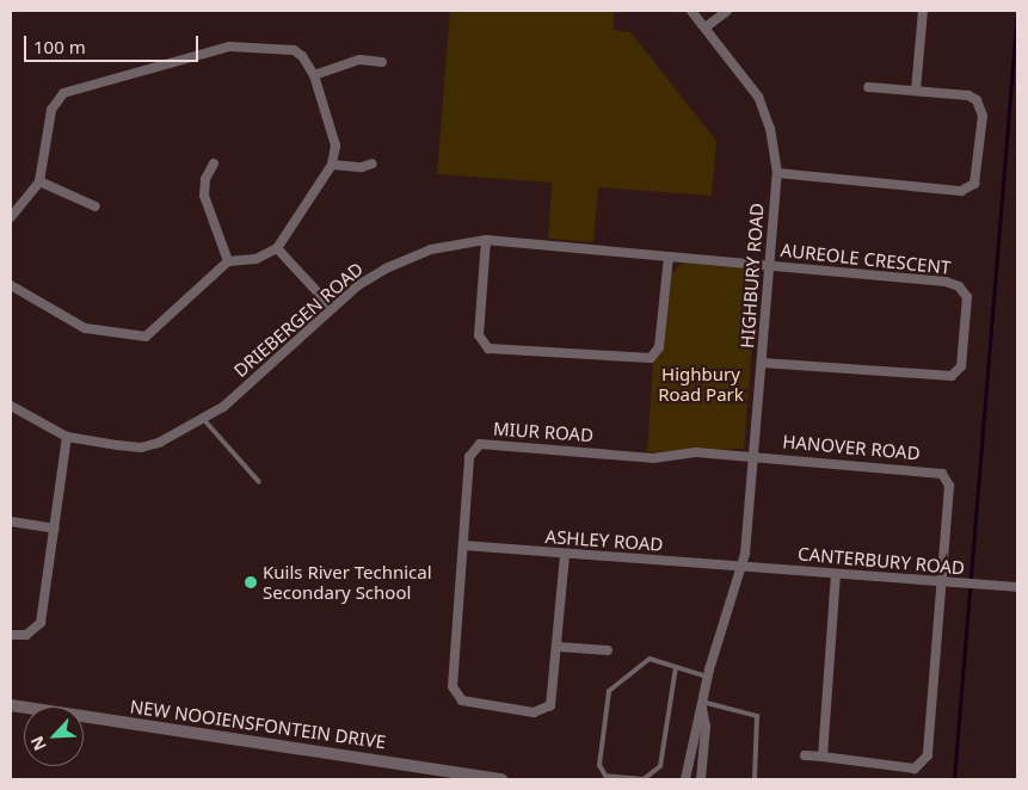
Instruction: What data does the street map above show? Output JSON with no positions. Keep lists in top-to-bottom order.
{
  "streets": {
    "street": [
      "AUREOLE CRESCENT",
      "HIGHBURY ROAD",
      "DRIEBERGEN ROAD",
      "MIUR ROAD",
      "HANOVER ROAD",
      "ASHLEY ROAD",
      "CANTERBURY ROAD",
      "NEW NOOIENSFONTEIN DRIVE"
    ]
  },
  "crossings": [
    ["AUREOLE CRESCENT", "HIGHBURY ROAD"],
    ["AUREOLE CRESCENT", "DRIEBERGEN ROAD"],
    ["HIGHBURY ROAD", "DRIEBERGEN ROAD"],
    ["HIGHBURY ROAD", "MIUR ROAD"],
    ["HIGHBURY ROAD", "HANOVER ROAD"],
    ["HIGHBURY ROAD", "ASHLEY ROAD"],
    ["HIGHBURY ROAD", "CANTERBURY ROAD"],
    ["MIUR ROAD", "HANOVER ROAD"],
    ["MIUR ROAD", "ASHLEY ROAD"],
    ["HANOVER ROAD", "CANTERBURY ROAD"],
    ["ASHLEY ROAD", "CANTERBURY ROAD"]
  ],
  "parks": ["Highbury Road Park"],
  "places": ["Kuils River Technical Secondary School"],
  "scale_bar": "100 m",
  "north": "bottom left"
}
